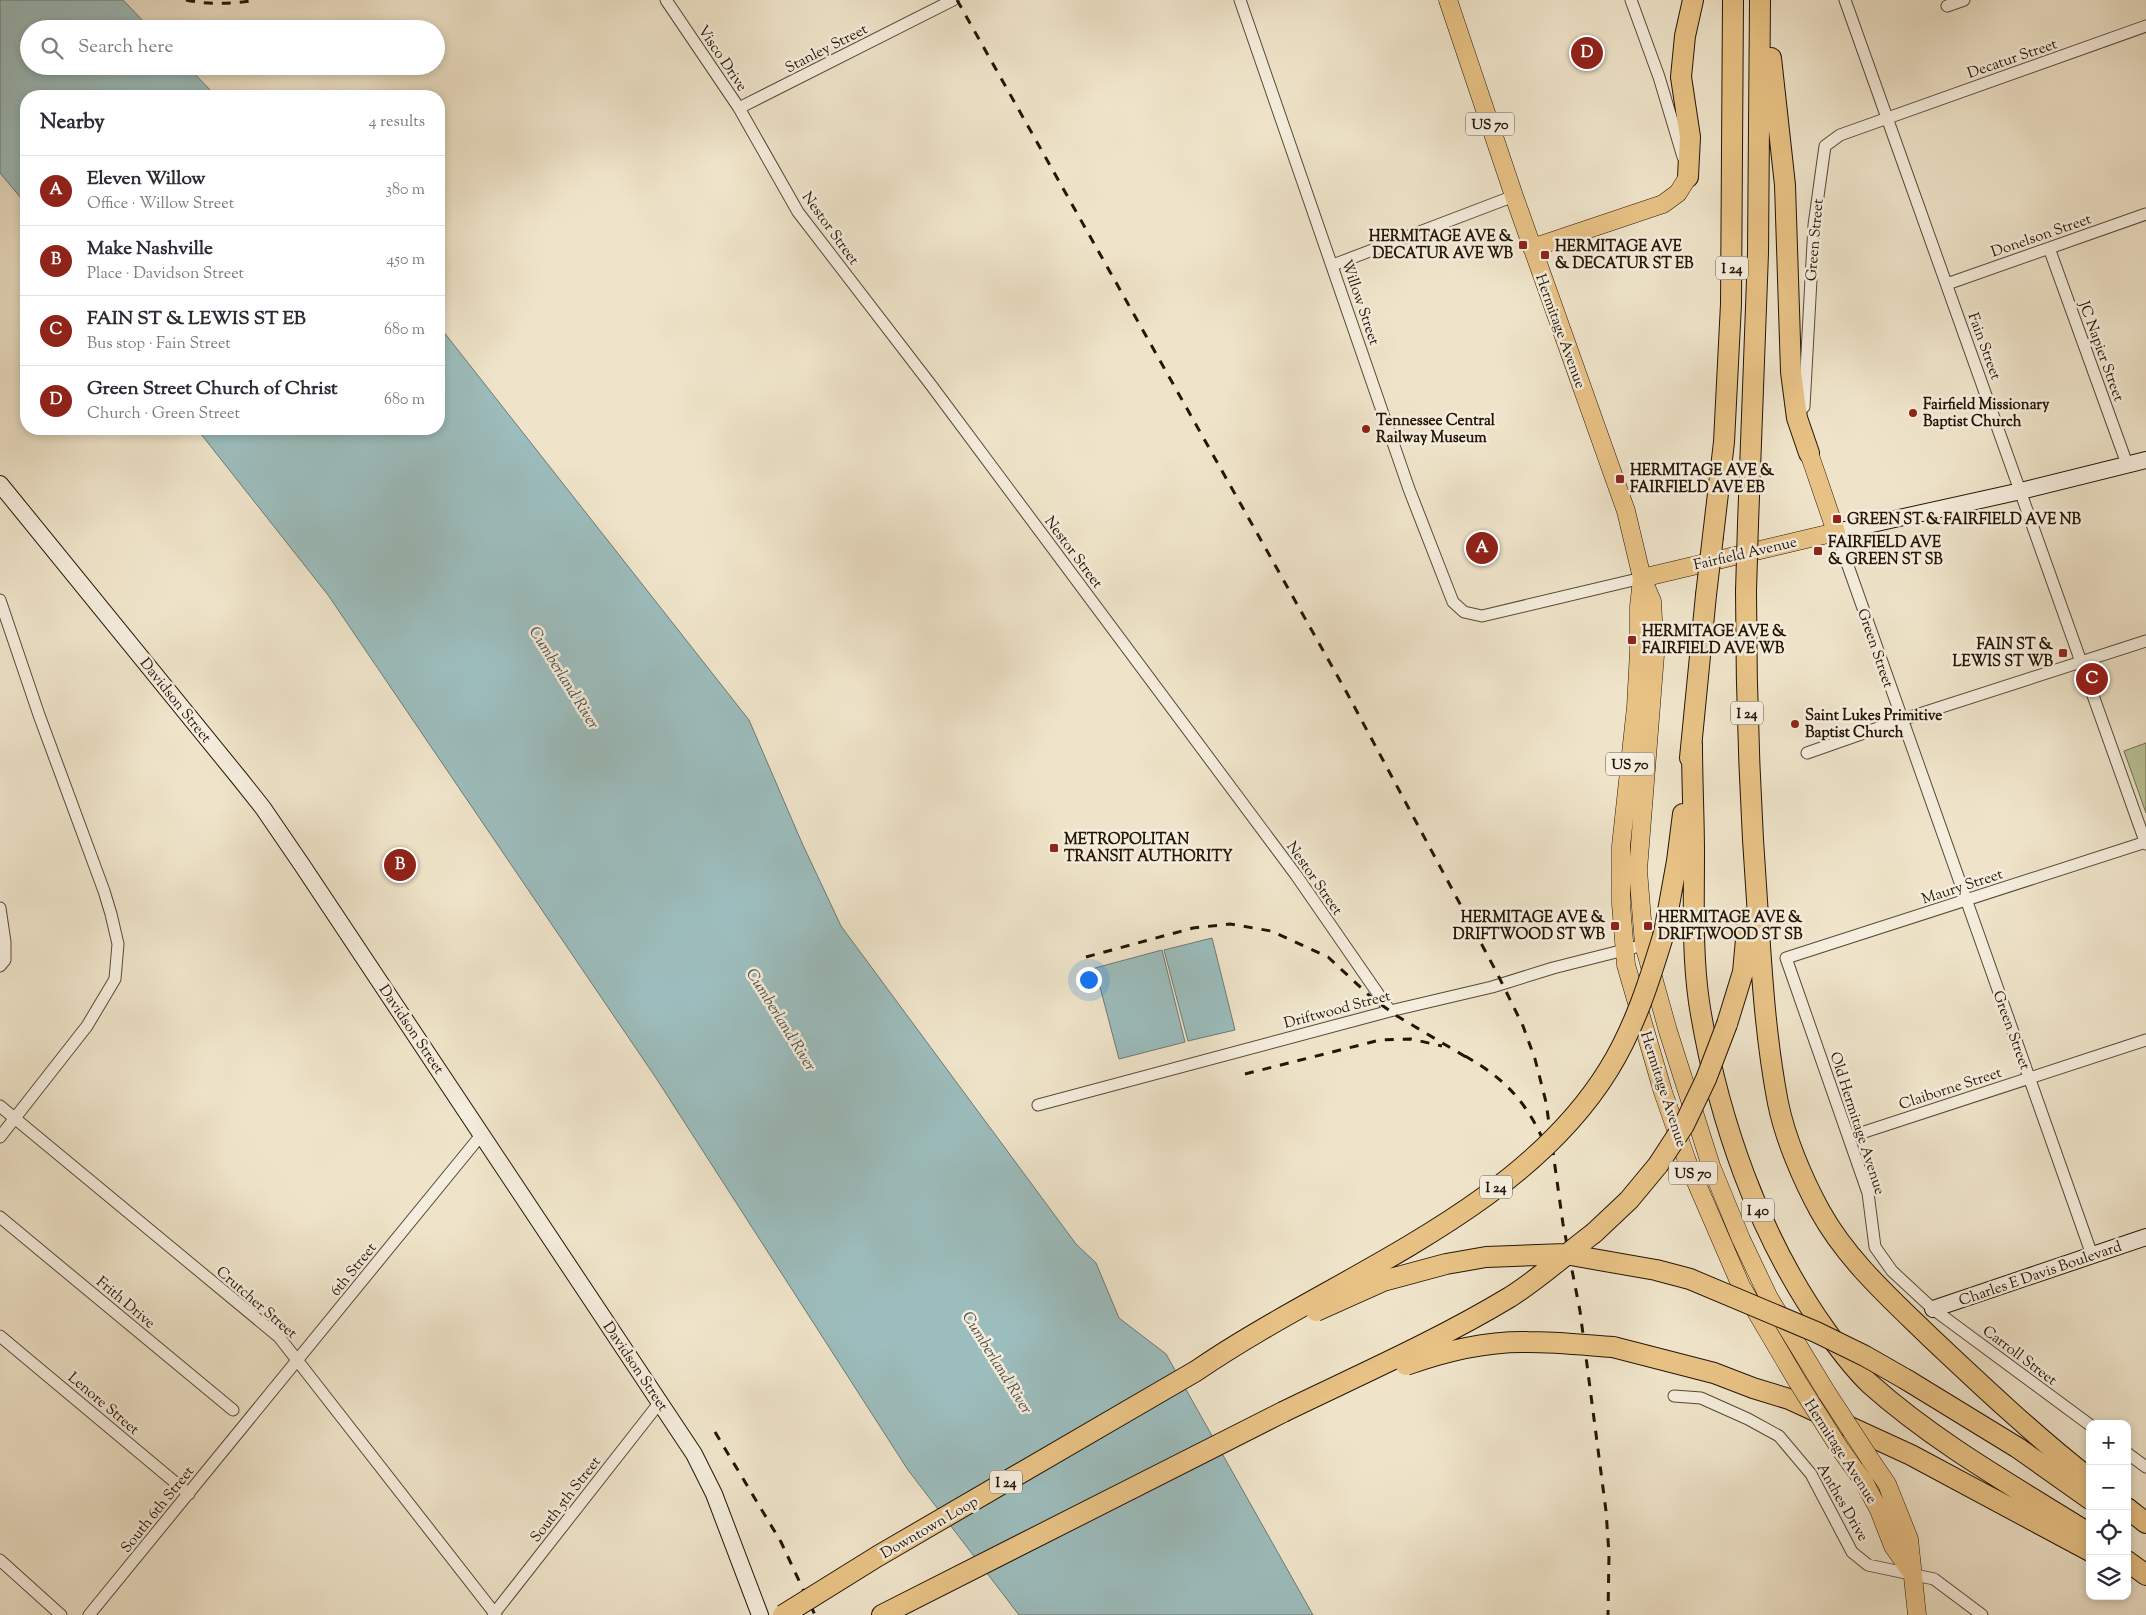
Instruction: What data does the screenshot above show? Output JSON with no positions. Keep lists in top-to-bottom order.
{
  "streets": {
    "highway": ["I 24", "I 40", "Downtown Loop"],
    "main road": [
      "US 70",
      "Green Street",
      "Hermitage Avenue",
      "Fairfield Avenue"
    ],
    "street": [
      "Stanley Street",
      "Visco Drive",
      "Decatur Street",
      "Nestor Street",
      "Donelson Street",
      "Willow Street",
      "Fain Street",
      "JC Napier Street",
      "Davidson Street",
      "Maury Street",
      "Driftwood Street",
      "Claiborne Street",
      "Old Hermitage Avenue",
      "6th Street",
      "Charles E Davis Boulevard",
      "Frith Drive",
      "Crutcher Street",
      "Carroll Street",
      "Lenore Street",
      "South 5th Street",
      "Anthes Drive",
      "South 6th Street"
    ]
  },
  "crossings": [
    ["Stanley Street", "Visco Drive"],
    ["Stanley Street", "Nestor Street"],
    ["Visco Drive", "Nestor Street"],
    ["Decatur Street", "Green Street"],
    ["Decatur Street", "Fain Street"],
    ["Nestor Street", "Driftwood Street"],
    ["Donelson Street", "Fain Street"],
    ["Donelson Street", "JC Napier Street"],
    ["Green Street", "Fain Street"],
    ["Green Street", "Fairfield Avenue"],
    ["Green Street", "Maury Street"],
    ["Green Street", "Claiborne Street"],
    ["Green Street", "Charles E Davis Boulevard"],
    ["I 24", "I 40"],
    ["I 24", "Downtown Loop"],
    ["Willow Street", "Fairfield Avenue"],
    ["Hermitage Avenue", "Fairfield Avenue"],
    ["Hermitage Avenue", "Driftwood Street"],
    ["Hermitage Avenue", "Anthes Drive"],
    ["Fain Street", "Fairfield Avenue"],
    ["Fain Street", "Maury Street"],
    ["JC Napier Street", "Fairfield Avenue"],
    ["Davidson Street", "6th Street"],
    ["Davidson Street", "South 5th Street"],
    ["Maury Street", "Old Hermitage Avenue"],
    ["Claiborne Street", "Old Hermitage Avenue"],
    ["Old Hermitage Avenue", "Charles E Davis Boulevard"],
    ["Old Hermitage Avenue", "Carroll Street"],
    ["6th Street", "Crutcher Street"],
    ["6th Street", "South 6th Street"],
    ["Charles E Davis Boulevard", "Carroll Street"],
    ["Crutcher Street", "South 5th Street"],
    ["Lenore Street", "South 6th Street"]
  ],
  "water": ["Cumberland River"],
  "places": {
    "transit": [
      "HERMITAGE AVE & DECATUR AVE WB",
      "HERMITAGE AVE & DECATUR ST EB",
      "HERMITAGE AVE & FAIRFIELD AVE EB",
      "GREEN ST & FAIRFIELD AVE NB",
      "FAIRFIELD AVE & GREEN ST SB",
      "HERMITAGE AVE & FAIRFIELD AVE WB",
      "FAIN ST & LEWIS ST WB",
      "METROPOLITAN TRANSIT AUTHORITY",
      "HERMITAGE AVE & DRIFTWOOD ST WB",
      "HERMITAGE AVE & DRIFTWOOD ST SB"
    ],
    "other": ["Fairfield Missionary Baptist Church", "Tennessee Central Railway Museum", "Saint Lukes Primitive Baptist Church"]
  },
  "page": {
    "search": "Search here",
    "pins": [
      "D",
      "A",
      "C",
      "B"
    ],
    "heading": ["Nearby", "4 results"],
    "list": [
      {
        "mark": "A",
        "name": "Eleven Willow",
        "note": "Office · Willow Street",
        "value": "380 m"
      },
      {
        "mark": "B",
        "name": "Make Nashville",
        "note": "Place · Davidson Street",
        "value": "450 m"
      },
      {
        "mark": "C",
        "name": "FAIN ST & LEWIS ST EB",
        "note": "Bus stop · Fain Street",
        "value": "680 m"
      },
      {
        "mark": "D",
        "name": "Green Street Church of Christ",
        "note": "Church · Green Street",
        "value": "680 m"
      }
    ],
    "map_buttons": ["+", "−"]
  }
}
